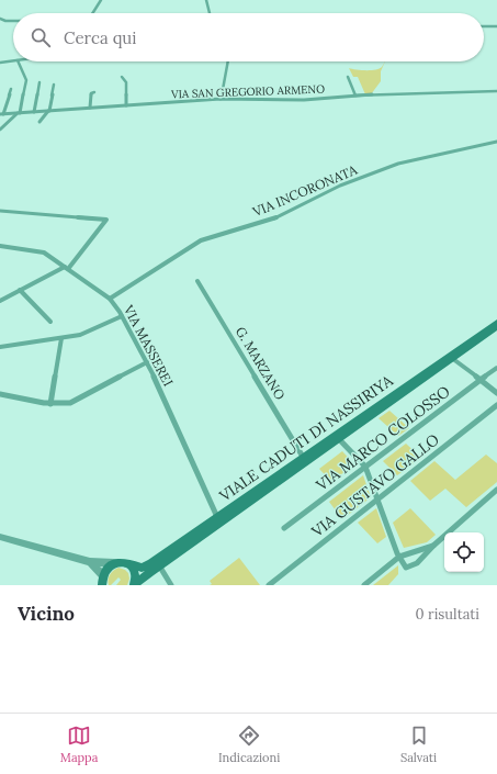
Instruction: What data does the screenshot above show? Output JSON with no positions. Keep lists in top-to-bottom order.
{
  "streets": {
    "main road": ["VIALE CADUTI DI NASSIRIYA"],
    "street": [
      "VIA SAN GREGORIO ARMENO",
      "VIA INCORONATA",
      "VIA MASSEREI",
      "G. MARZANO",
      "VIA MARCO COLOSSO",
      "VIA GUSTAVO GALLO"
    ]
  },
  "crossings": [
    ["VIA INCORONATA", "VIA MASSEREI"],
    ["VIA MASSEREI", "VIALE CADUTI DI NASSIRIYA"],
    ["G. MARZANO", "VIALE CADUTI DI NASSIRIYA"]
  ],
  "page": {
    "search": "Cerca qui",
    "heading": ["Vicino", "0 risultati"],
    "nav": ["Mappa", "Indicazioni", "Salvati"]
  }
}
